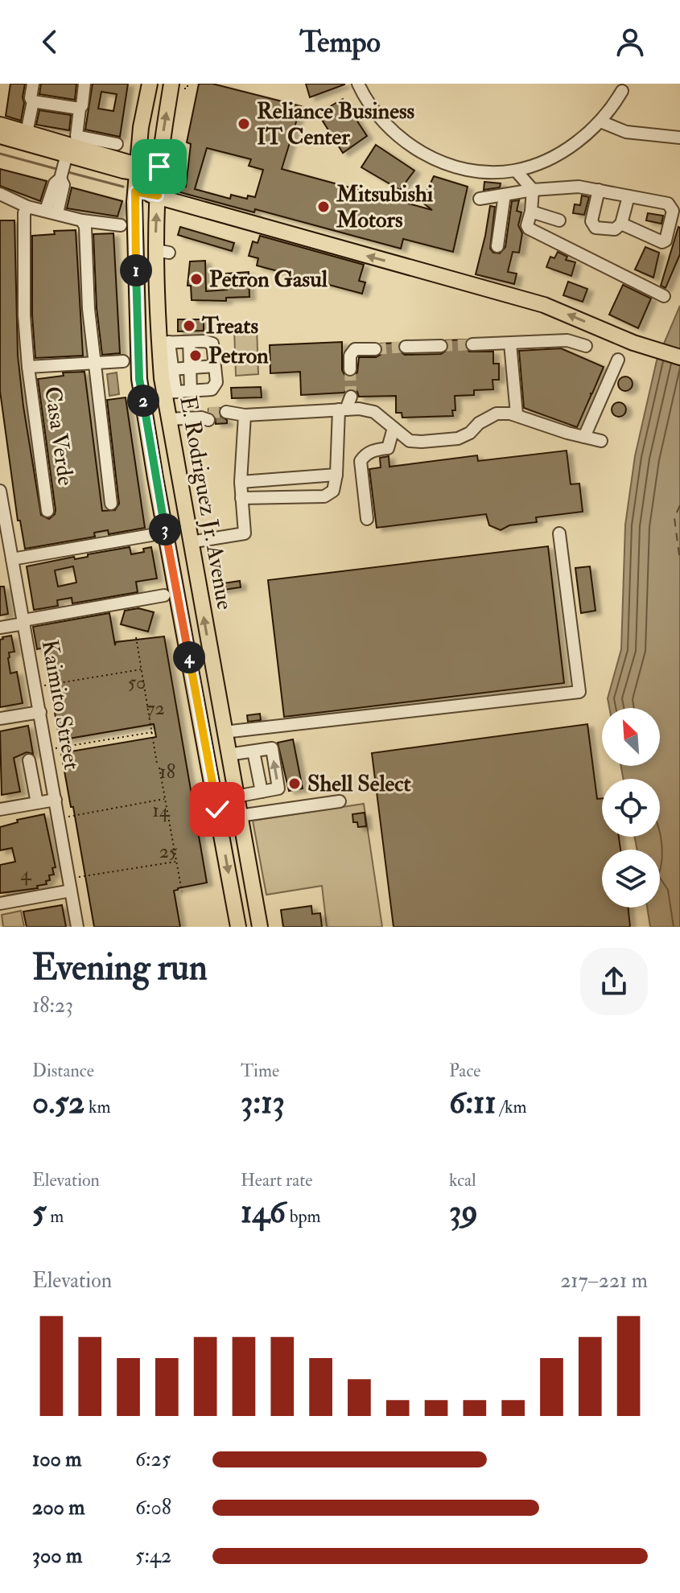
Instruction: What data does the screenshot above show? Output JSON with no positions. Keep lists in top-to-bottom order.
{
  "streets": {
    "main road": ["E. Rodriguez Jr. Avenue"],
    "street": ["Casa Verde", "Kaimito Street"]
  },
  "places": [
    "Reliance Business IT Center",
    "Mitsubishi Motors",
    "Petron Gasul",
    "Treats",
    "Petron",
    "Shell Select"
  ],
  "house_numbers": [
    "50",
    "72",
    "18",
    "14",
    "25",
    "4"
  ],
  "north": "top left",
  "page": {
    "header": "Tempo",
    "pins": [
      "1",
      "2",
      "3",
      "4"
    ],
    "heading": ["Evening run", "18:23"],
    "stats": [
      ["Distance", "0.52 km"],
      ["Time", "3:13"],
      ["Pace", "6:11 /km"],
      ["Elevation", "5 m"],
      ["Heart rate", "146 bpm"],
      ["kcal", "39"]
    ],
    "chart": ["Elevation", "217–221 m"],
    "list": [
      {
        "name": "100 m",
        "note": "6:25"
      },
      {
        "name": "200 m",
        "note": "6:08"
      },
      {
        "name": "300 m",
        "note": "5:42"
      }
    ]
  }
}
